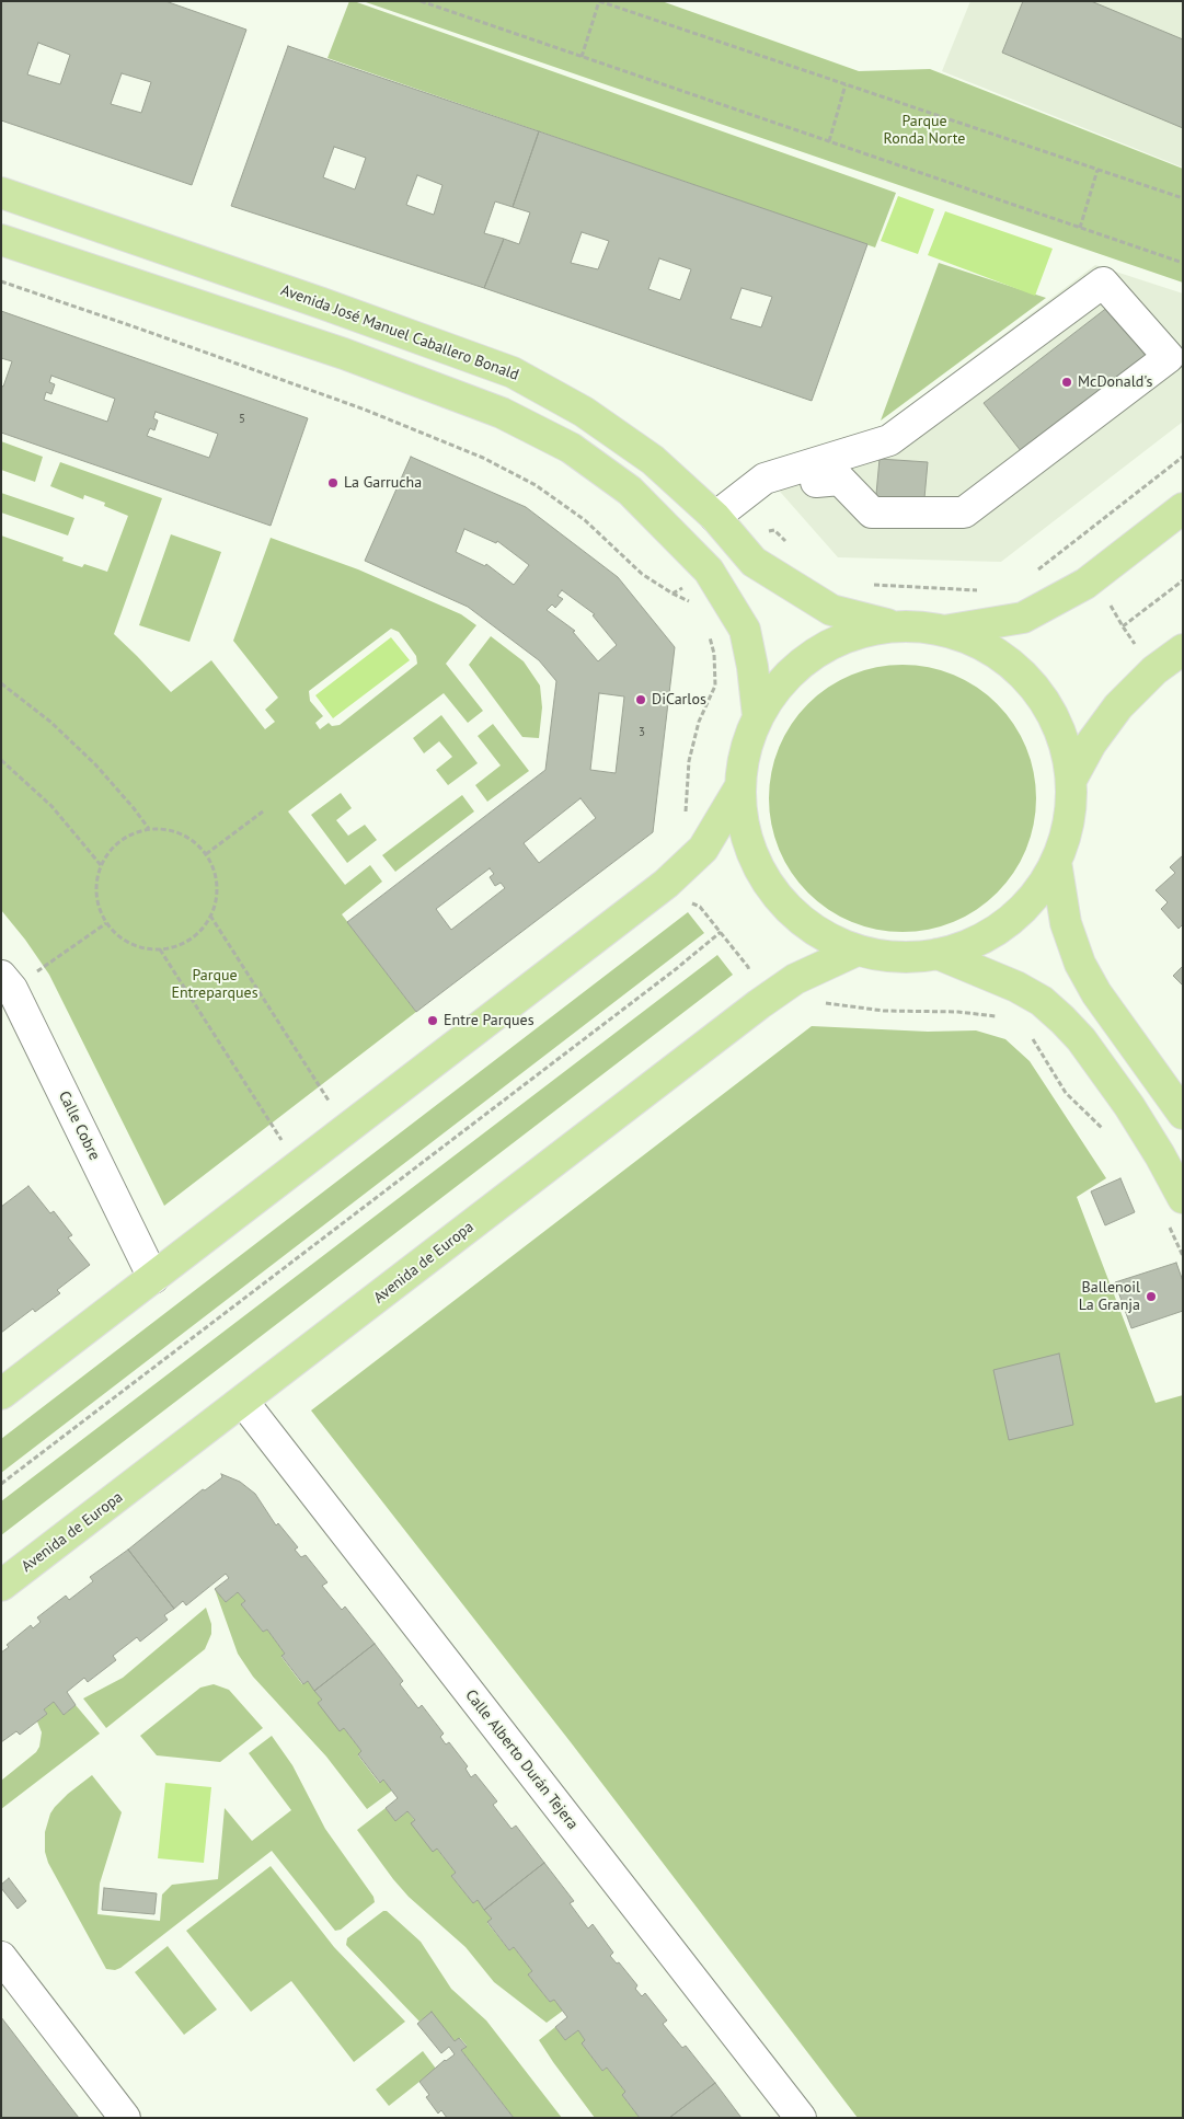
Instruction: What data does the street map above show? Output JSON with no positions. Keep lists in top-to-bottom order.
{
  "streets": {
    "main road": ["Avenida José Manuel Caballero Bonald", "Avenida de Europa"],
    "street": ["Calle Cobre", "Calle Alberto Durán Tejera"]
  },
  "crossings": [
    ["Avenida de Europa", "Calle Alberto Durán Tejera"]
  ],
  "parks": ["Parque Ronda Norte", "Parque Entreparques"],
  "places": [
    "McDonald's",
    "La Garrucha",
    "DiCarlos",
    "Entre Parques",
    "Ballenoil La Granja"
  ],
  "house_numbers": ["5", "3"]
}
